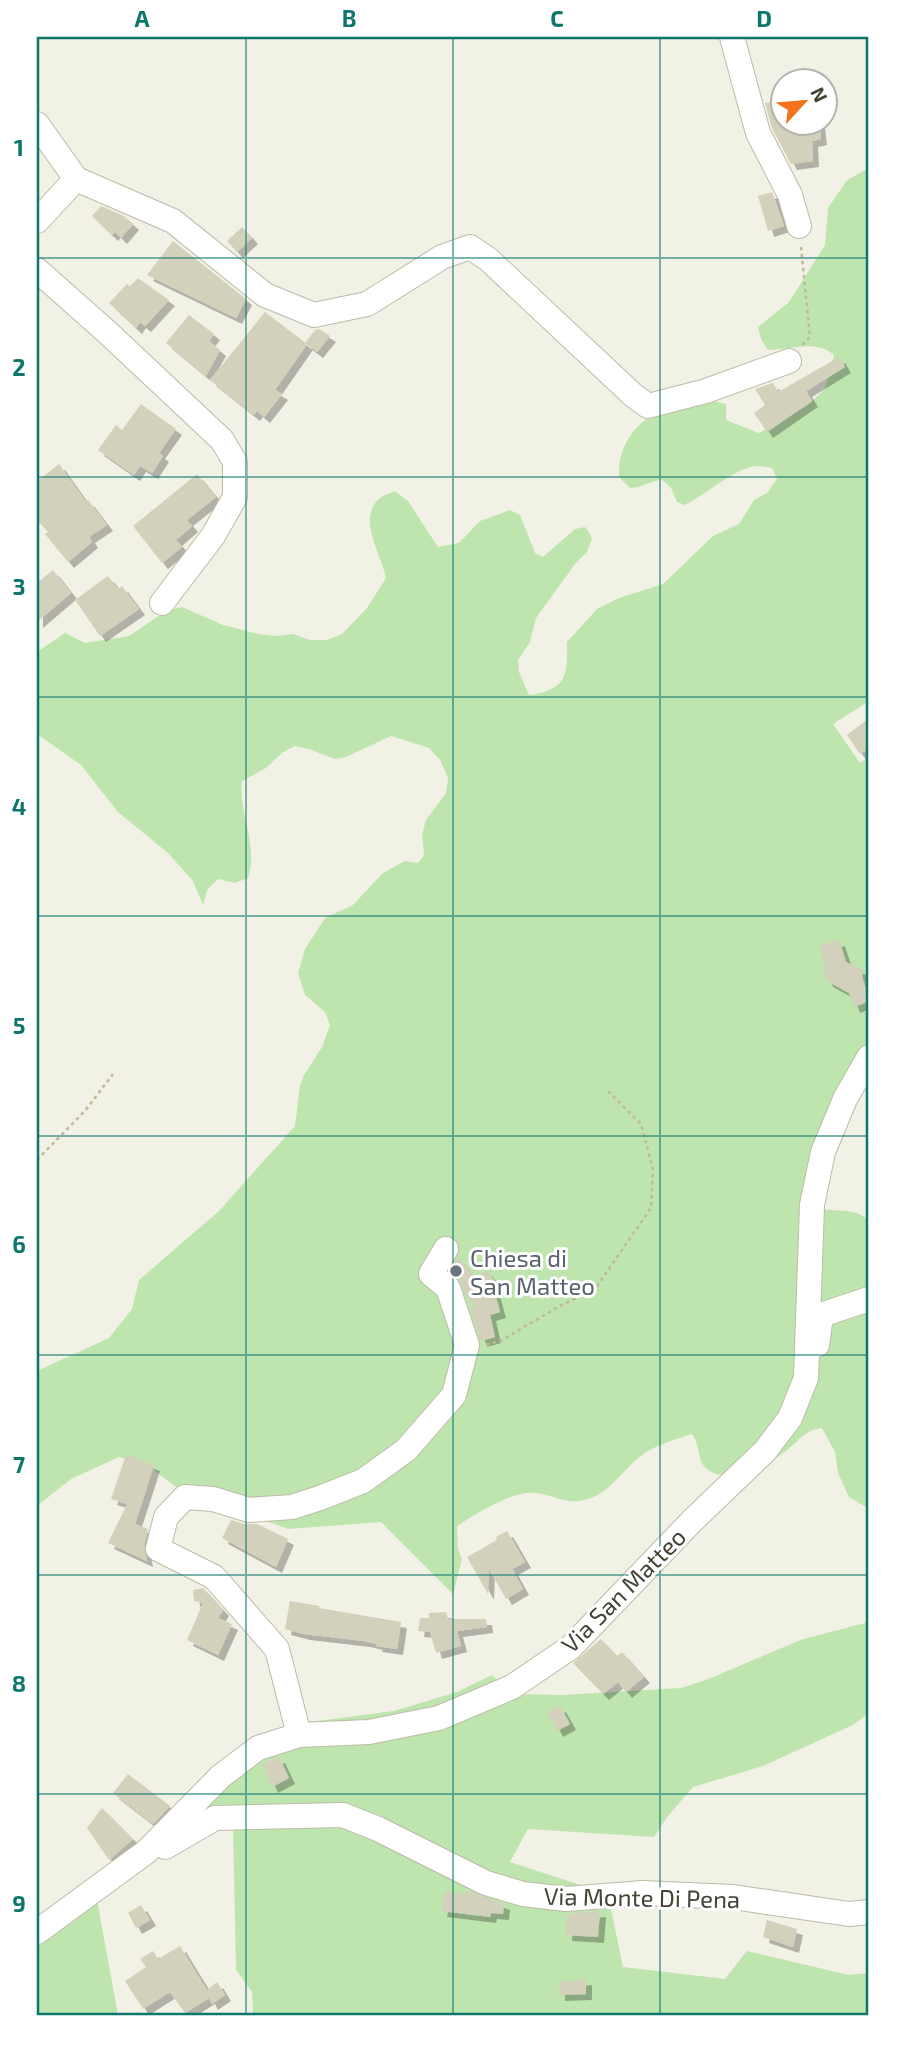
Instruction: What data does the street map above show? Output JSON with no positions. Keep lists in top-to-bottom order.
{
  "streets": {
    "street": ["Via San Matteo", "Via Monte Di Pena"]
  },
  "crossings": [
    ["Via San Matteo", "Via Monte Di Pena"]
  ],
  "places": ["Chiesa di San Matteo"],
  "north": "top right",
  "grid": {
    "columns": [
      "A",
      "B",
      "C",
      "D"
    ],
    "rows": [
      "1",
      "2",
      "3",
      "4",
      "5",
      "6",
      "7",
      "8",
      "9"
    ]
  }
}
